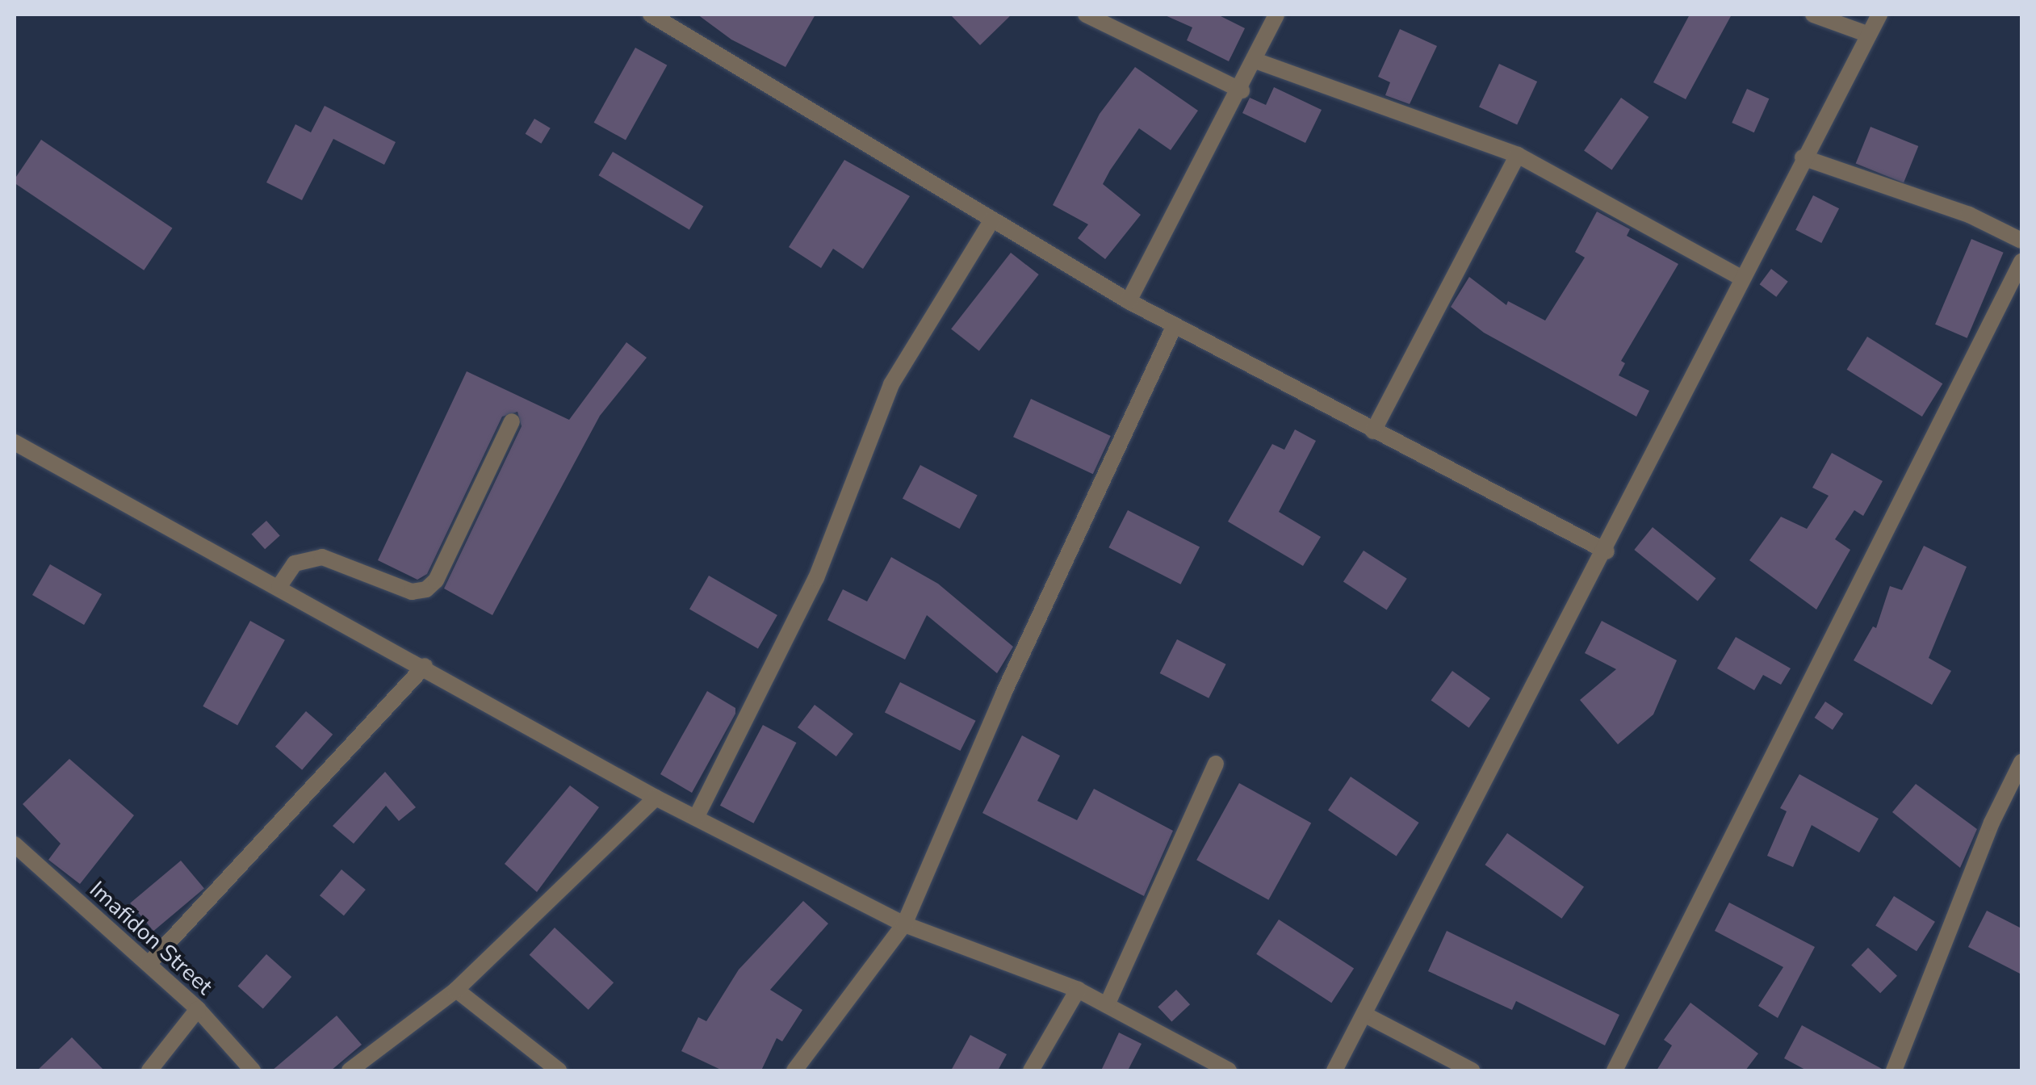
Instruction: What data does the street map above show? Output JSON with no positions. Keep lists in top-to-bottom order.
{
  "streets": {
    "street": ["Imafidon Street"]
  }
}
